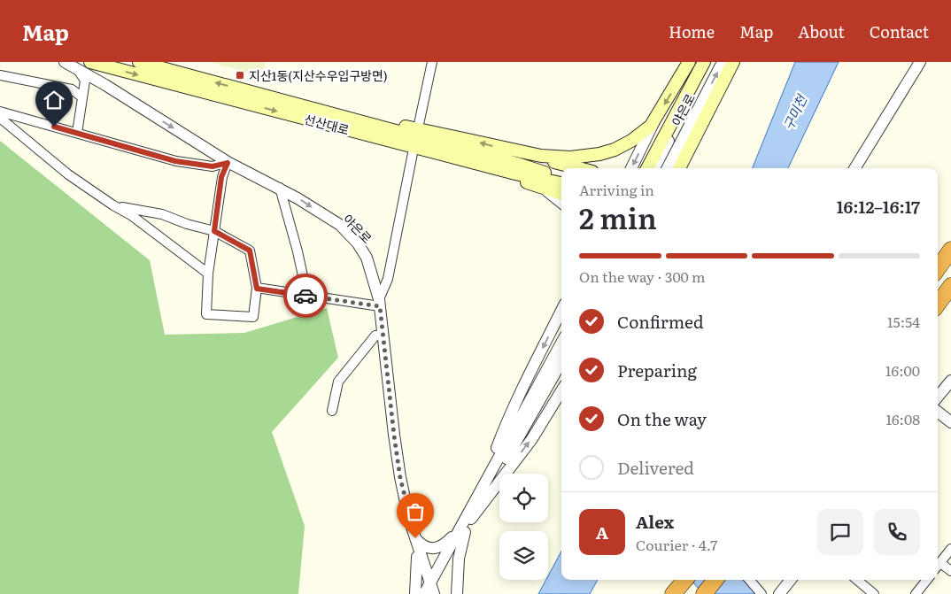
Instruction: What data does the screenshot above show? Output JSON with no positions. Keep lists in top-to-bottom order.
{
  "streets": {
    "main road": ["선산대로"],
    "street": ["야은로"]
  },
  "water": ["구미천"],
  "places": {
    "transit": ["지산1동(지산수우입구방면)"]
  },
  "page": {
    "header": "Map",
    "nav": [
      "Home",
      "Map",
      "About",
      "Contact"
    ],
    "heading": ["2 min", "Arriving in", "16:12–16:17"],
    "panel": ["Alex", "Courier · 4.7"],
    "bar": "On the way · 300 m",
    "list": [
      ["Confirmed", "15:54"],
      ["Preparing", "16:00"],
      ["On the way", "16:08"],
      "Delivered"
    ],
    "round": "A"
  }
}
